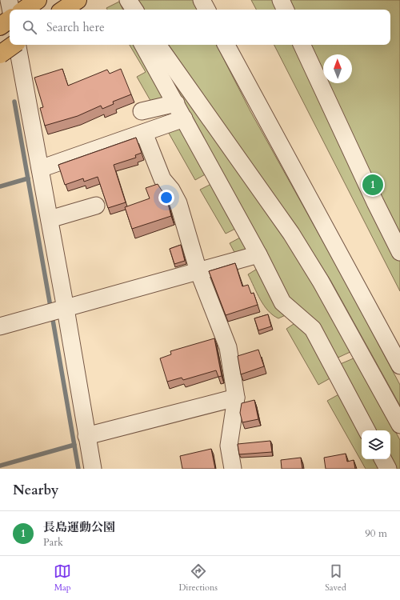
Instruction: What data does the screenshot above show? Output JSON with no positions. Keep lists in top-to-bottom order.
{
  "north": "top",
  "page": {
    "search": "Search here",
    "pins": "1",
    "heading": "Nearby",
    "list": [
      {
        "mark": "1",
        "name": "長島運動公園",
        "note": "Park",
        "value": "90 m"
      }
    ],
    "nav": ["Map", "Directions", "Saved"]
  }
}
